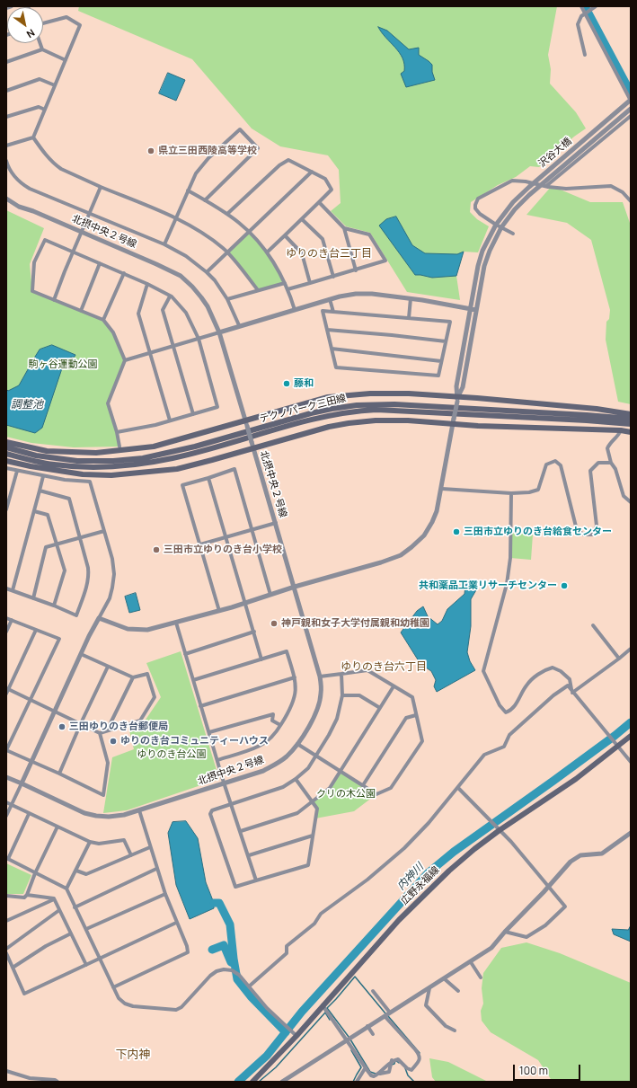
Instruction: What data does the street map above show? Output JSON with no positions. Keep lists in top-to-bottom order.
{
  "streets": {
    "main road": ["テクノパーク三田線", "広野永福線"],
    "street": ["沢谷大橋", "北摂中央２号線"]
  },
  "districts": ["ゆりのき台三丁目", "ゆりのき台六丁目", "下内神"],
  "water": ["調整池", "内神川"],
  "parks": ["駒ヶ谷運動公園", "ゆりのき台公園", "クリの木公園"],
  "places": [
    "県立三田西陵高等学校",
    "藤和",
    "三田市立ゆりのき台給食センター",
    "三田市立ゆりのき台小学校",
    "共和薬品工業リサーチセンター",
    "神戸親和女子大学付属親和幼稚園",
    "三田ゆりのき台郵便局",
    "ゆりのき台コミュニティーハウス"
  ],
  "scale_bar": "100 m",
  "north": "bottom right"
}
